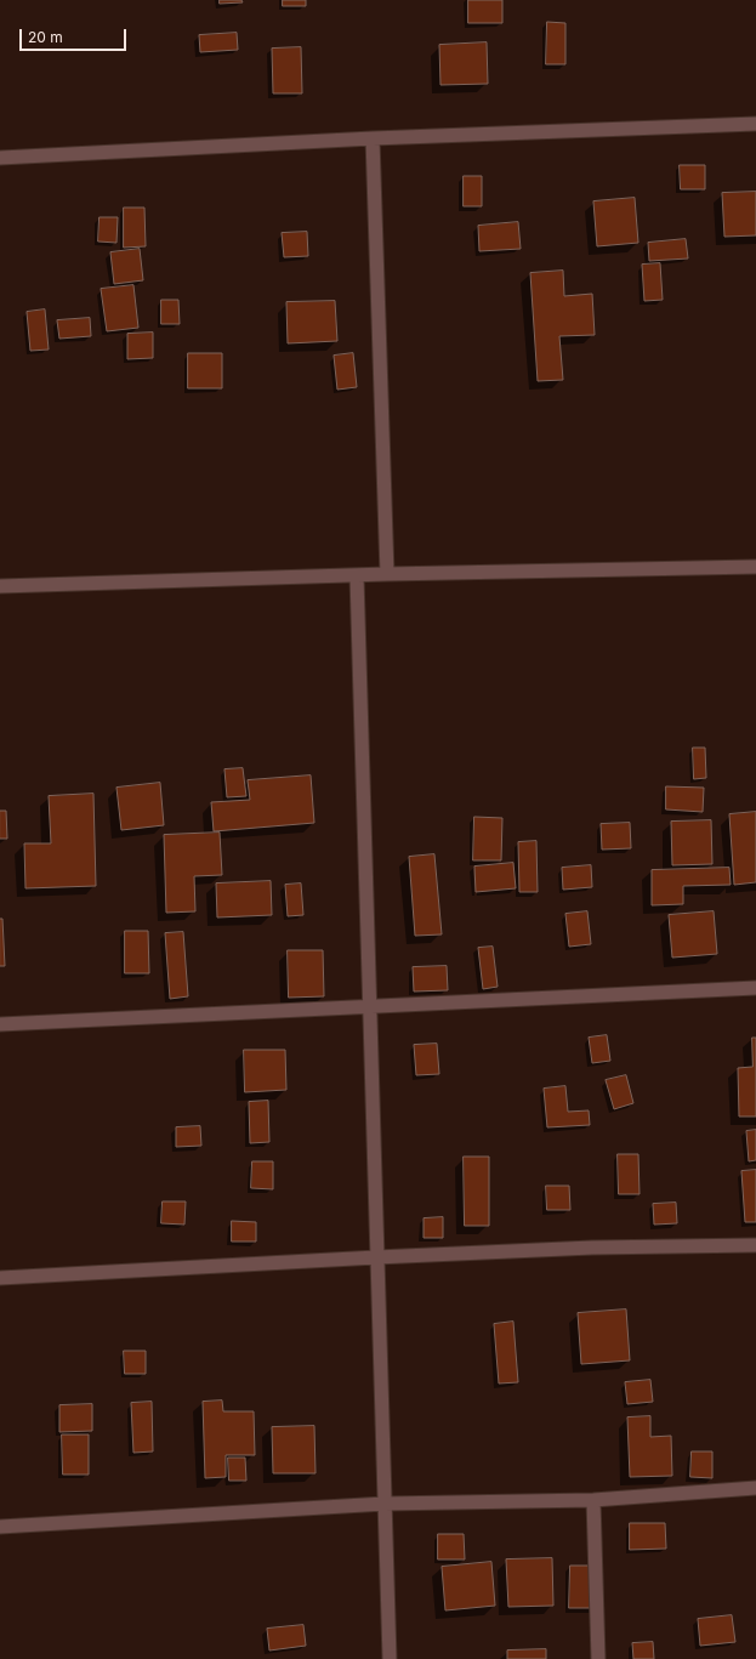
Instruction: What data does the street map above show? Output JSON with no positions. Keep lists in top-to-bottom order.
{
  "scale_bar": "20 m"
}
